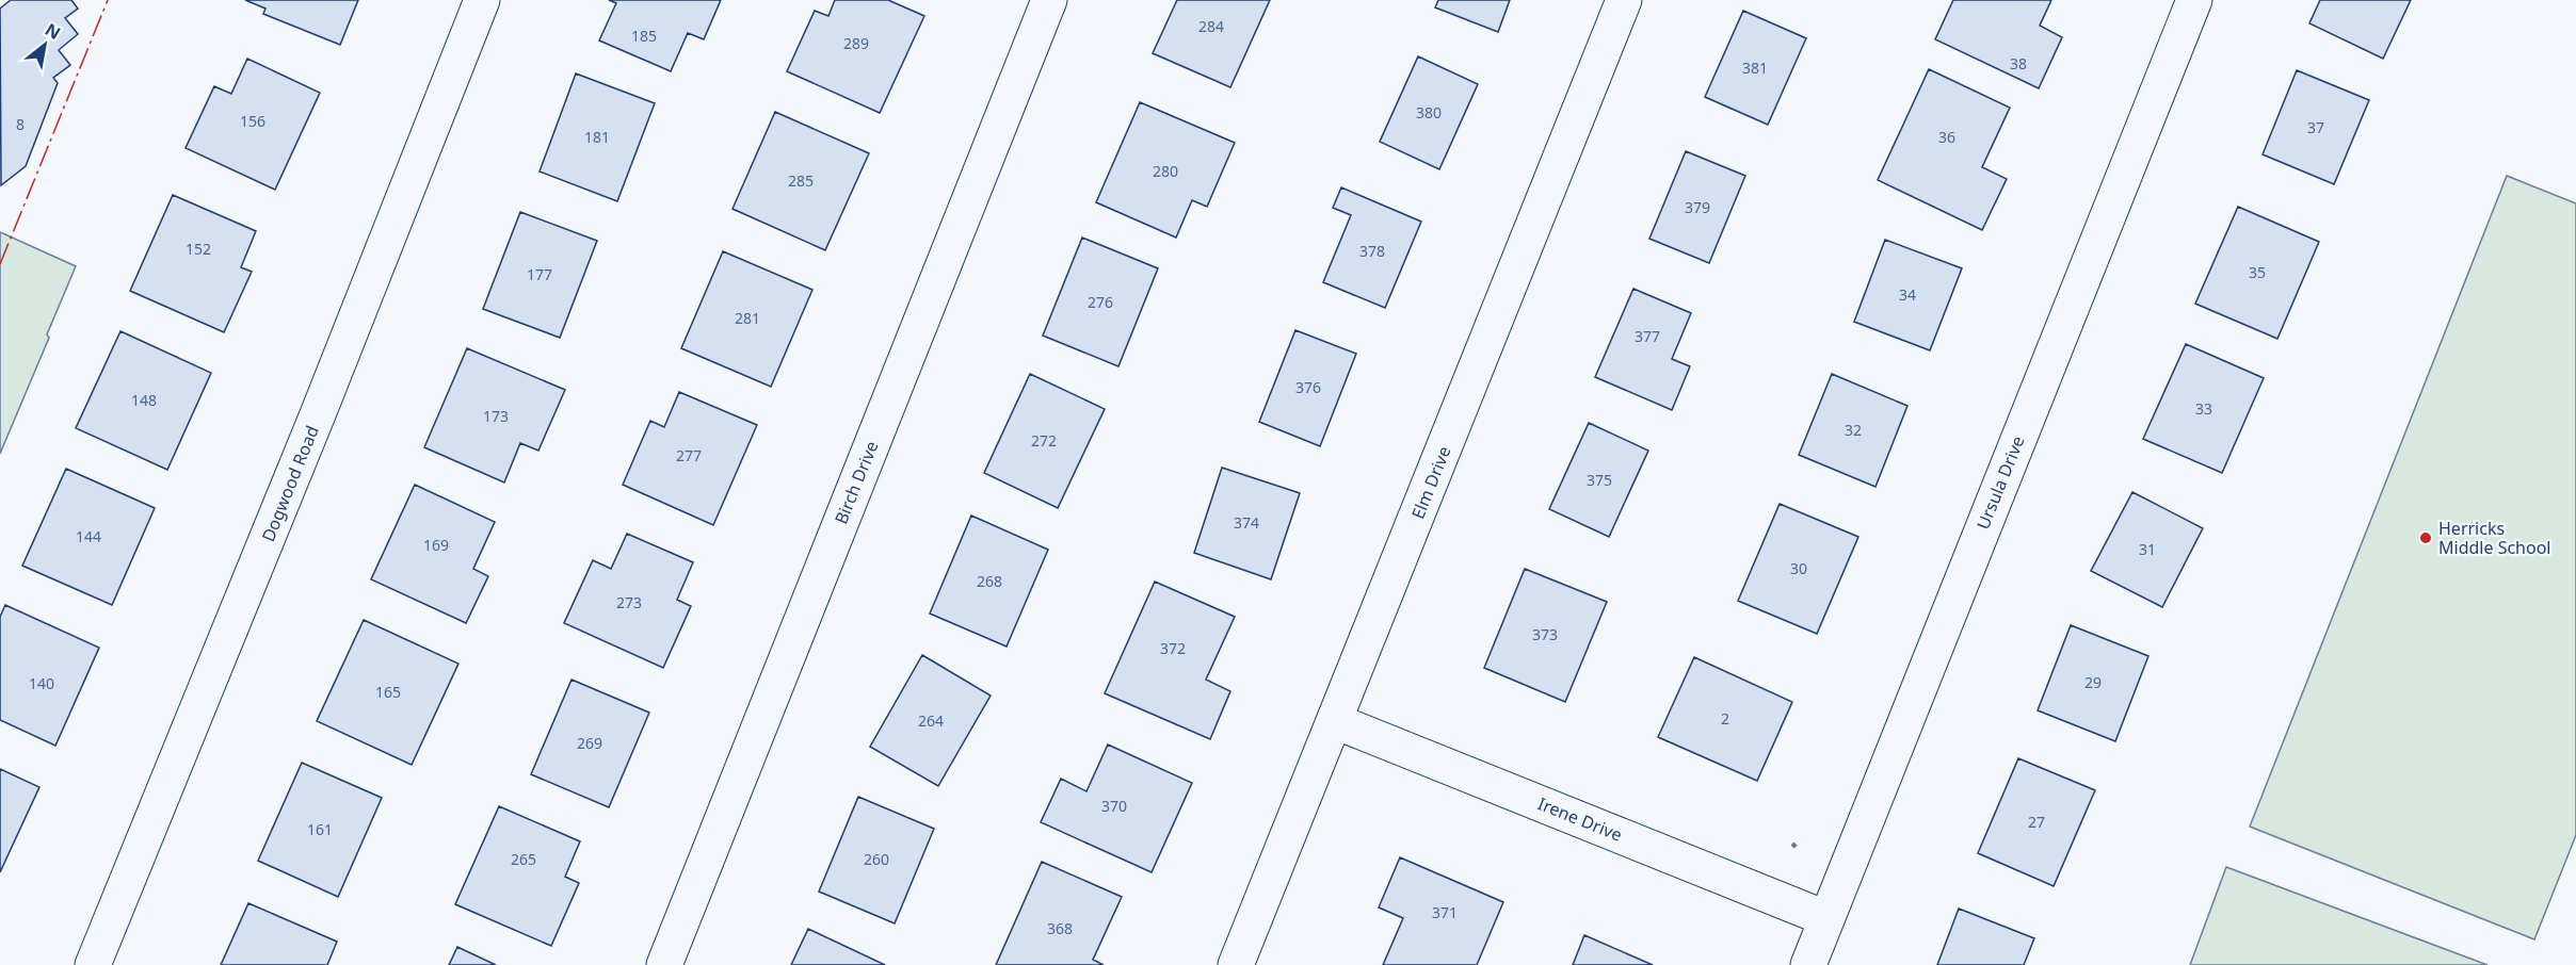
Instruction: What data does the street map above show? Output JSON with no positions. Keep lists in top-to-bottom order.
{
  "streets": {
    "street": [
      "Birch Drive",
      "Elm Drive",
      "Ursula Drive",
      "Dogwood Road",
      "Irene Drive"
    ]
  },
  "crossings": [
    ["Elm Drive", "Irene Drive"],
    ["Ursula Drive", "Irene Drive"]
  ],
  "places": ["Herricks Middle School"],
  "house_numbers": [
    "284",
    "185",
    "289",
    "38",
    "381",
    "380",
    "156",
    "8",
    "37",
    "181",
    "36",
    "280",
    "285",
    "379",
    "152",
    "378",
    "35",
    "177",
    "34",
    "276",
    "281",
    "377",
    "376",
    "148",
    "33",
    "173",
    "32",
    "272",
    "277",
    "375",
    "374",
    "144",
    "169",
    "31",
    "30",
    "268",
    "273",
    "373",
    "372",
    "29",
    "140",
    "165",
    "2",
    "264",
    "269",
    "370",
    "27",
    "161",
    "265",
    "260",
    "371",
    "368"
  ],
  "north": "top right"
}
